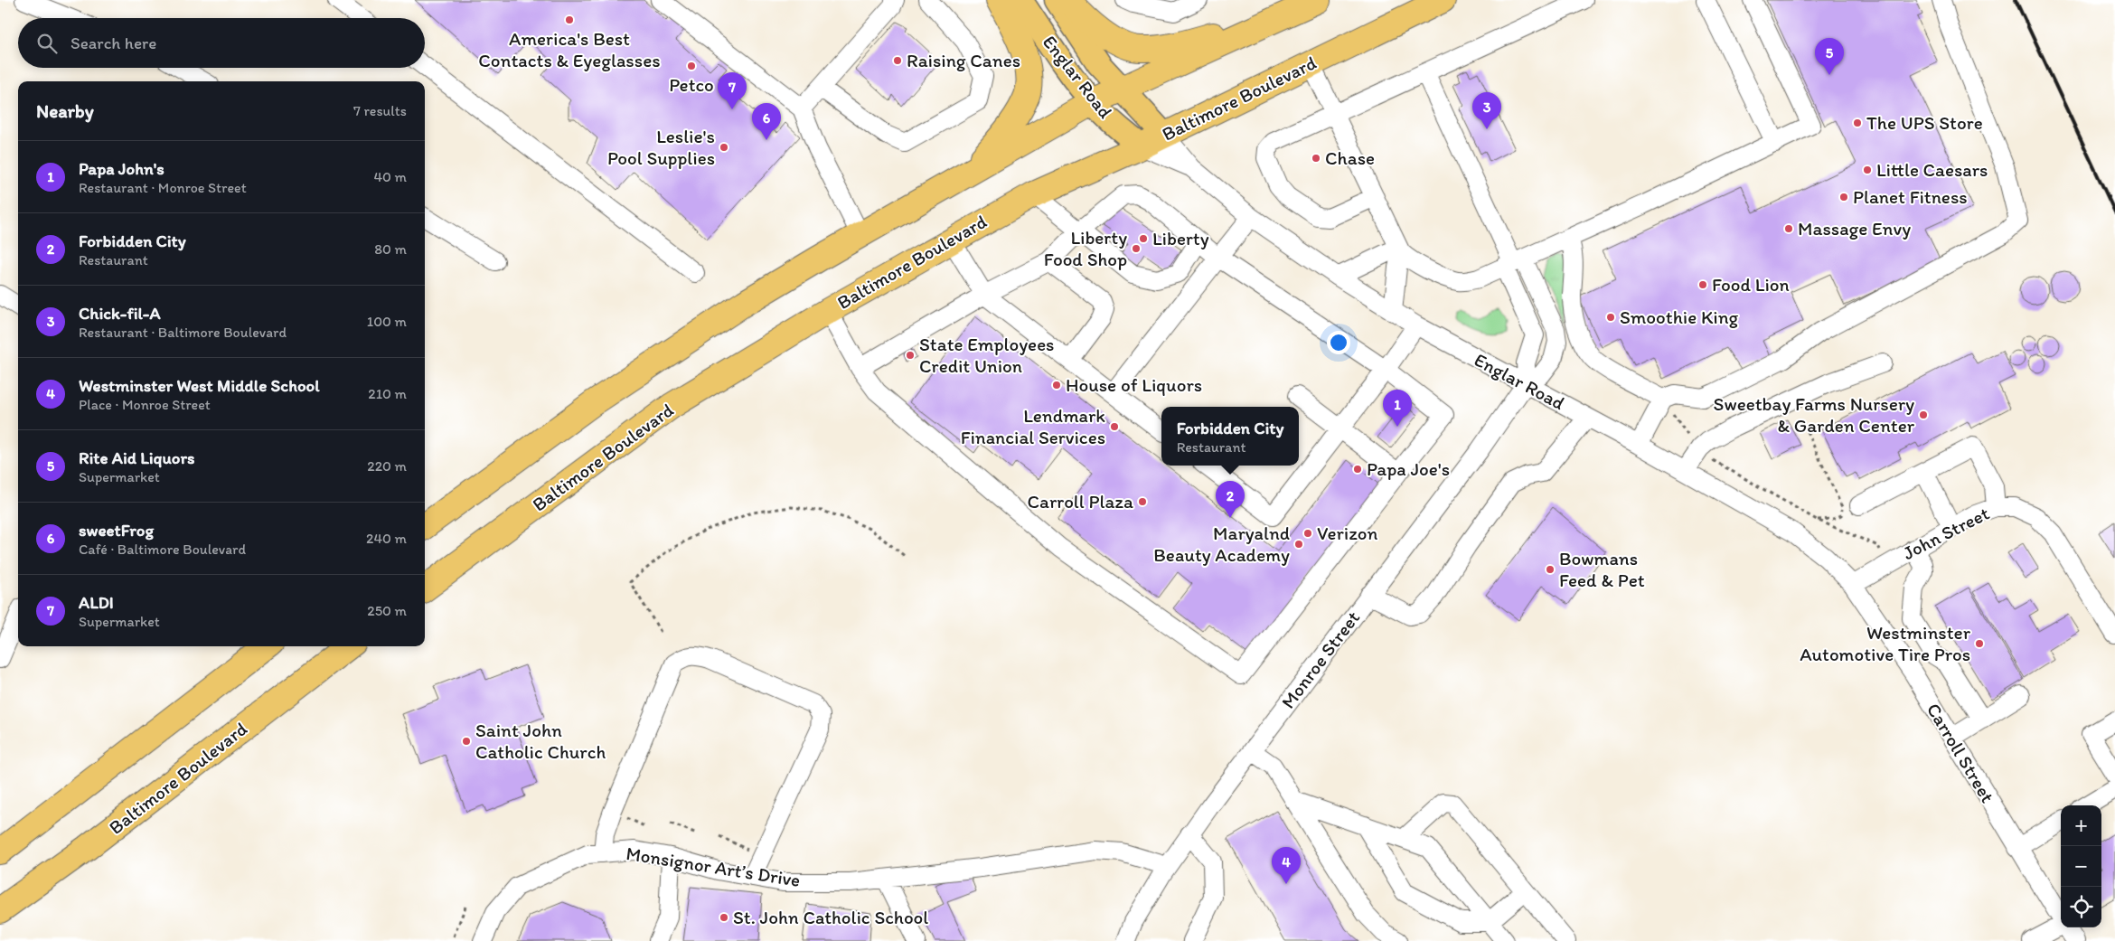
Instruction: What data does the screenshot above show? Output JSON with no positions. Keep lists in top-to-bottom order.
{
  "streets": {
    "highway": ["Baltimore Boulevard"],
    "main road": ["Englar Road"],
    "street": [
      "John Street",
      "Monroe Street",
      "Carroll Street",
      "Monsignor Art’s Drive"
    ]
  },
  "crossings": [
    ["Englar Road", "Baltimore Boulevard"],
    ["Englar Road", "John Street"],
    ["Englar Road", "Monroe Street"],
    ["Englar Road", "Carroll Street"],
    ["John Street", "Carroll Street"],
    ["Monroe Street", "Monsignor Art’s Drive"]
  ],
  "places": [
    "America's Best Contacts & Eyeglasses",
    "Raising Canes",
    "Petco",
    "The UPS Store",
    "Leslie's Pool Supplies",
    "Chase",
    "Little Caesars",
    "Planet Fitness",
    "Massage Envy",
    "Liberty",
    "Liberty Food Shop",
    "Food Lion",
    "Smoothie King",
    "State Employees Credit Union",
    "House of Liquors",
    "Sweetbay Farms Nursery & Garden Center",
    "Lendmark Financial Services",
    "Papa Joe's",
    "Carroll Plaza",
    "Verizon",
    "Maryalnd Beauty Academy",
    "Bowmans Feed & Pet",
    "Westminster Automotive Tire Pros",
    "Saint John Catholic Church",
    "St. John Catholic School"
  ],
  "page": {
    "search": "Search here",
    "pins": [
      "5",
      "7",
      "3",
      "6",
      "1",
      "2",
      "4"
    ],
    "heading": ["Nearby", "7 results"],
    "list": [
      {
        "mark": "1",
        "name": "Papa John's",
        "note": "Restaurant · Monroe Street",
        "value": "40 m"
      },
      {
        "mark": "2",
        "name": "Forbidden City",
        "note": "Restaurant",
        "value": "80 m"
      },
      {
        "mark": "3",
        "name": "Chick-fil-A",
        "note": "Restaurant · Baltimore Boulevard",
        "value": "100 m"
      },
      {
        "mark": "4",
        "name": "Westminster West Middle School",
        "note": "Place · Monroe Street",
        "value": "210 m"
      },
      {
        "mark": "5",
        "name": "Rite Aid Liquors",
        "note": "Supermarket",
        "value": "220 m"
      },
      {
        "mark": "6",
        "name": "sweetFrog",
        "note": "Café · Baltimore Boulevard",
        "value": "240 m"
      },
      {
        "mark": "7",
        "name": "ALDI",
        "note": "Supermarket",
        "value": "250 m"
      }
    ],
    "popup": ["Forbidden City", "Restaurant"],
    "map_buttons": ["+", "−"]
  }
}
